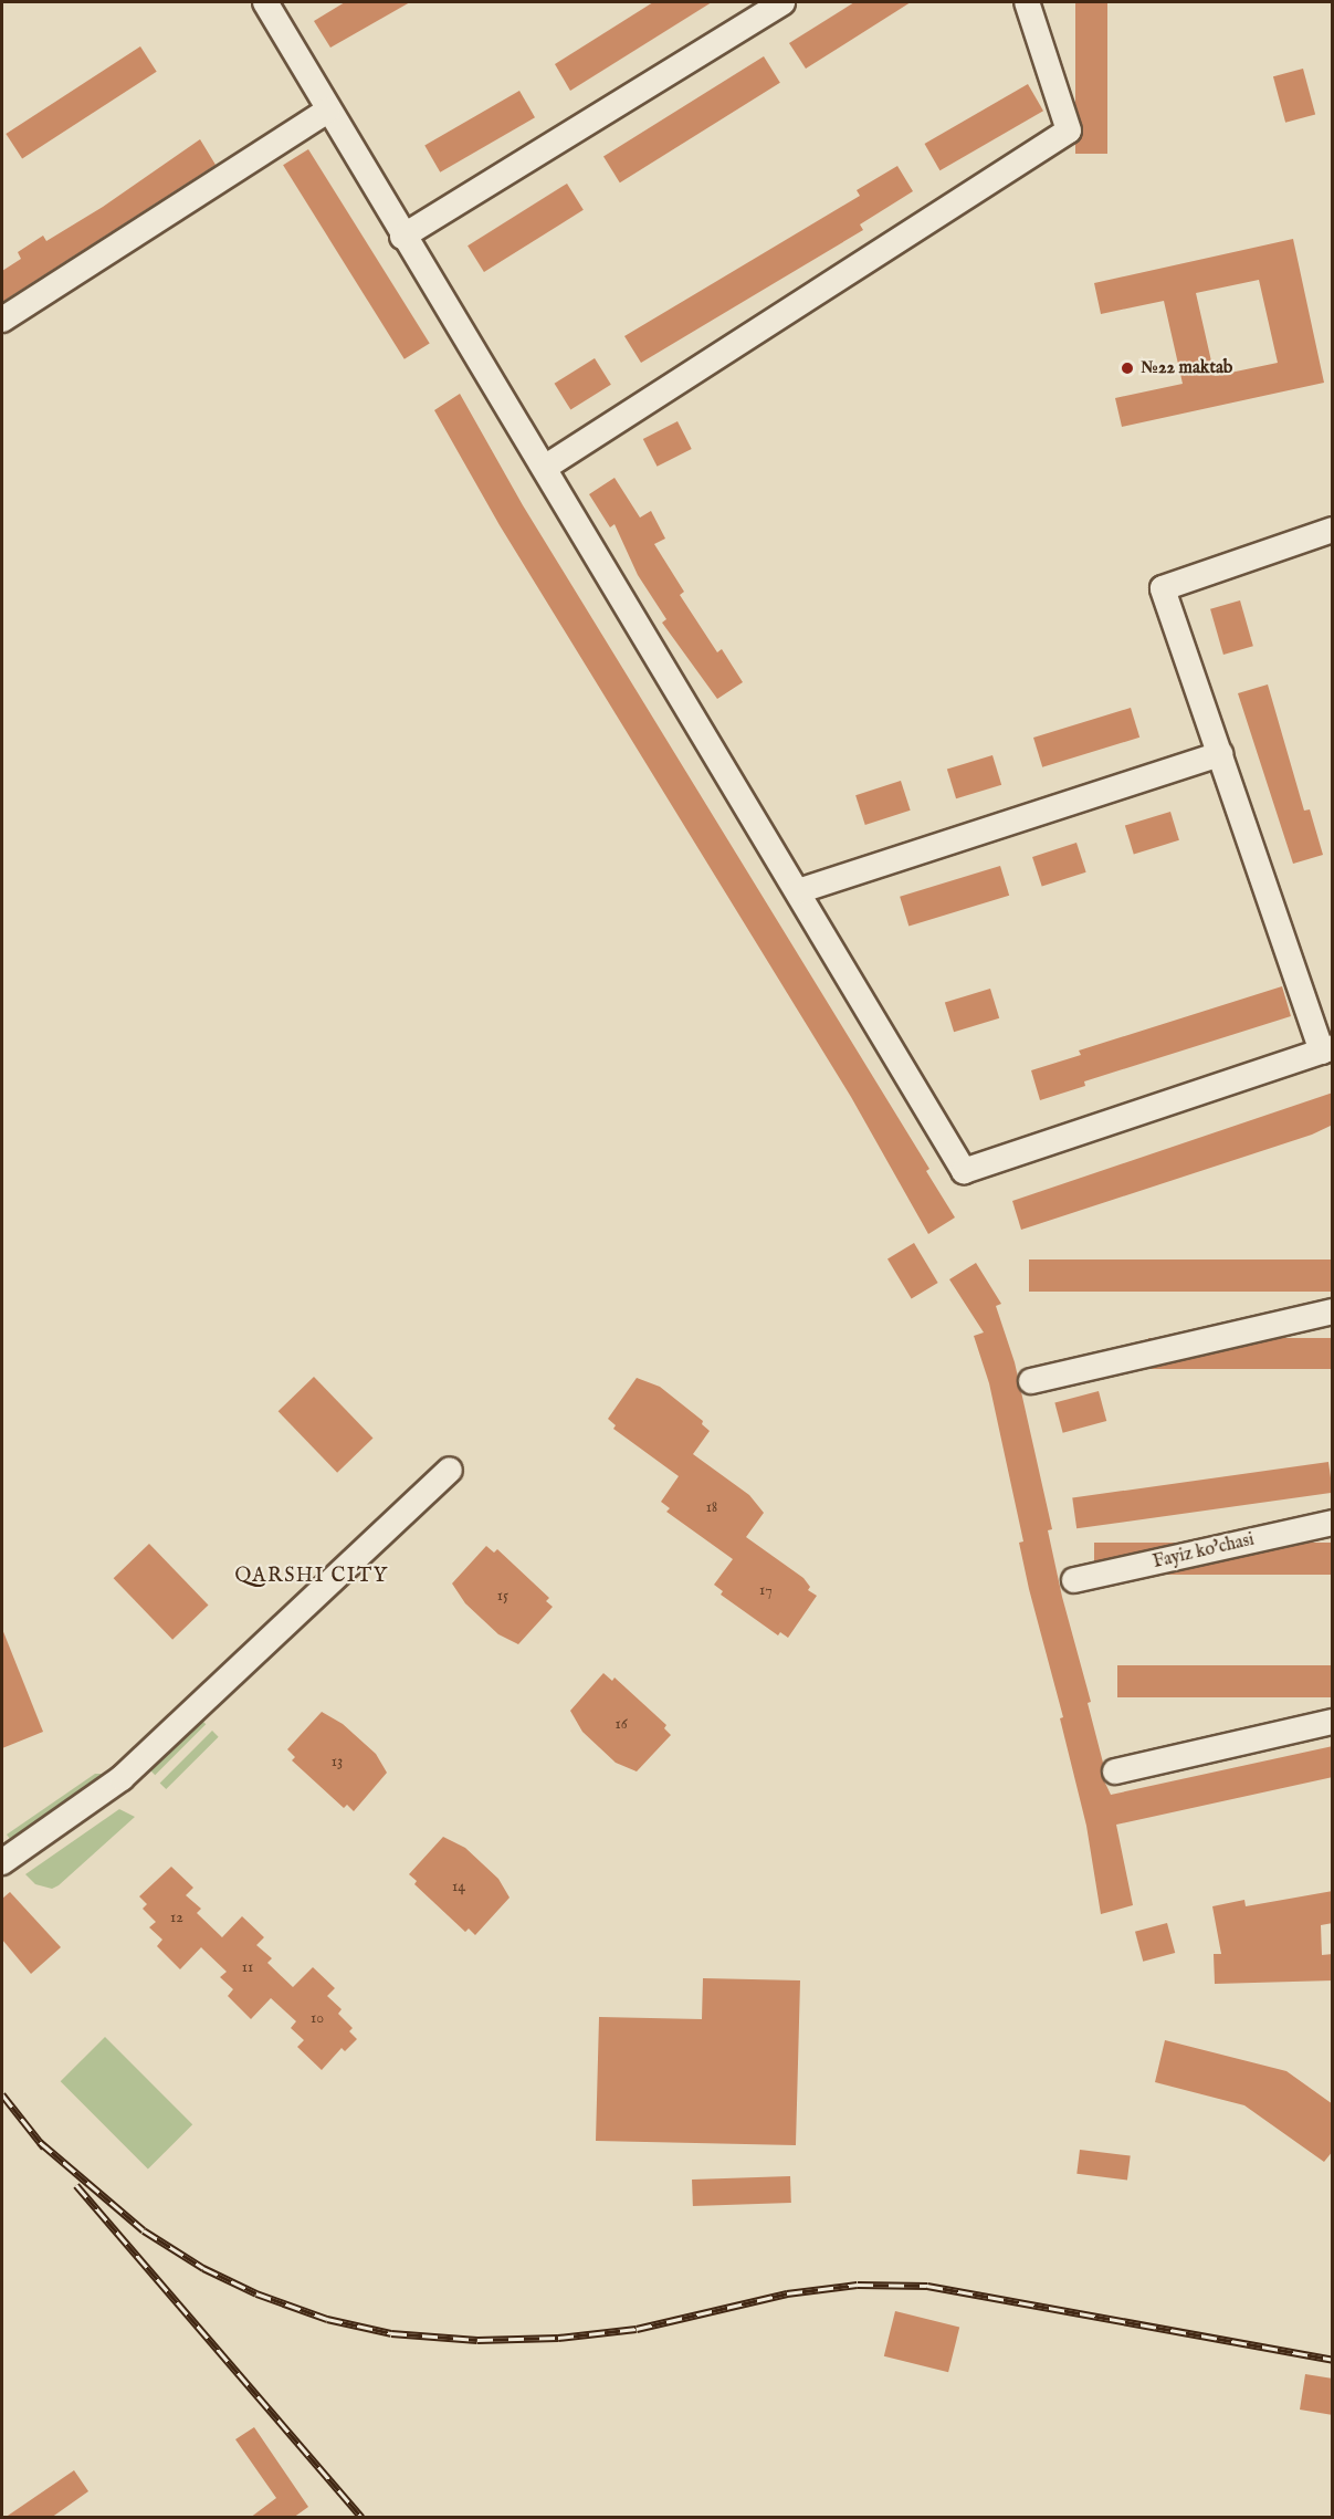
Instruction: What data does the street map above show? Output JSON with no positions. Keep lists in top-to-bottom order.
{
  "streets": {
    "street": ["Fayiz ko'chasi"]
  },
  "districts": ["QARSHI CITY"],
  "places": ["№22 maktab"],
  "house_numbers": [
    "18",
    "17",
    "15",
    "16",
    "13",
    "14",
    "12",
    "11",
    "10"
  ]
}
